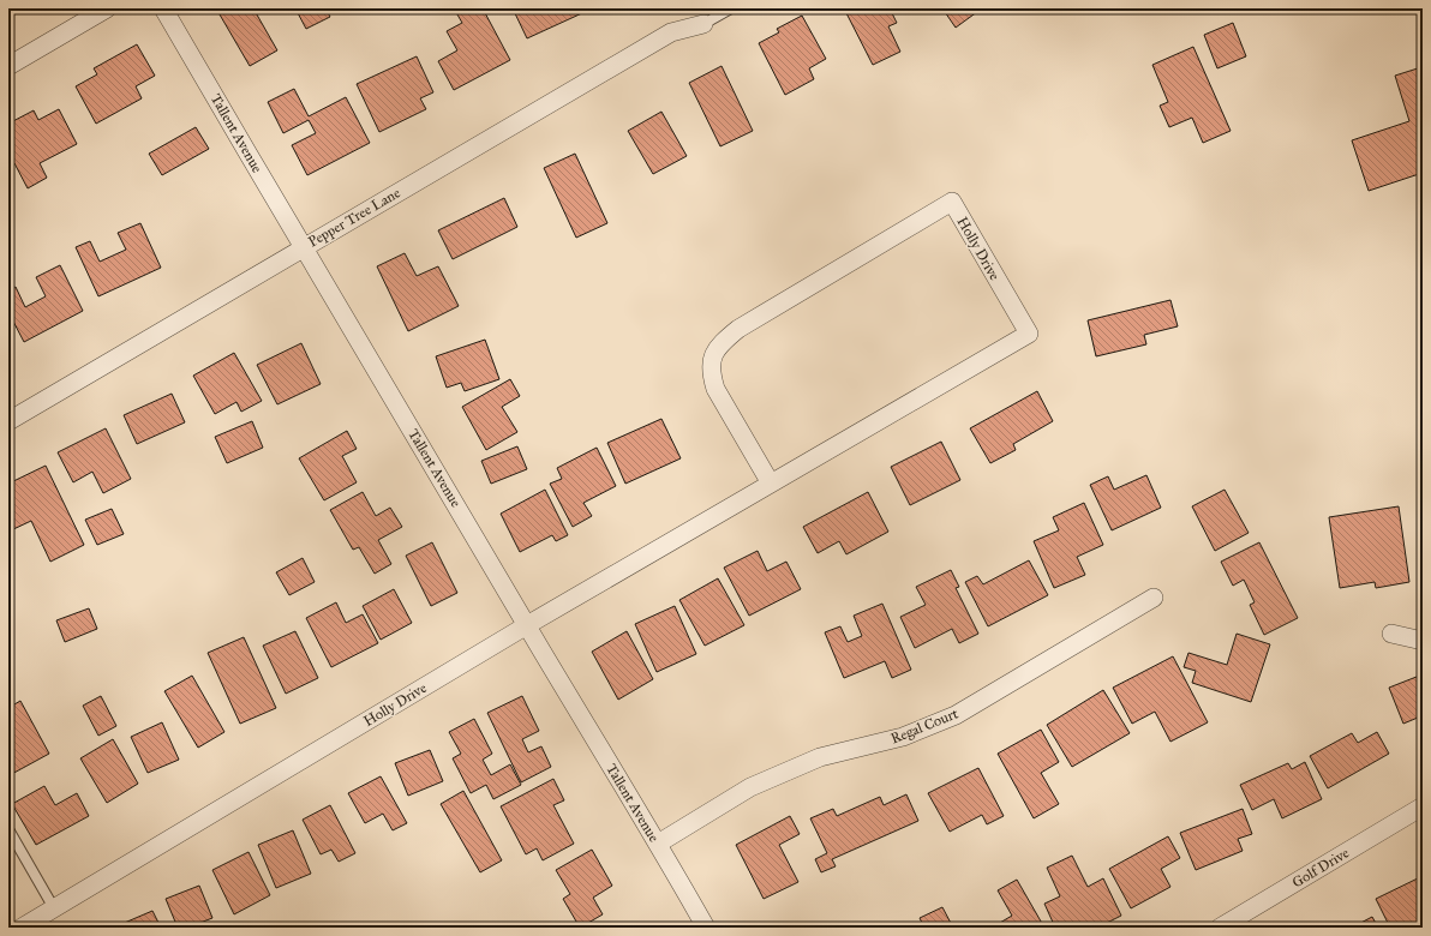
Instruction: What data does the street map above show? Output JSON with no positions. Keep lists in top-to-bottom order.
{
  "streets": {
    "street": [
      "Tallent Avenue",
      "Pepper Tree Lane",
      "Holly Drive",
      "Regal Court",
      "Golf Drive"
    ]
  },
  "crossings": [
    ["Tallent Avenue", "Pepper Tree Lane"],
    ["Tallent Avenue", "Holly Drive"],
    ["Tallent Avenue", "Regal Court"]
  ]
}
